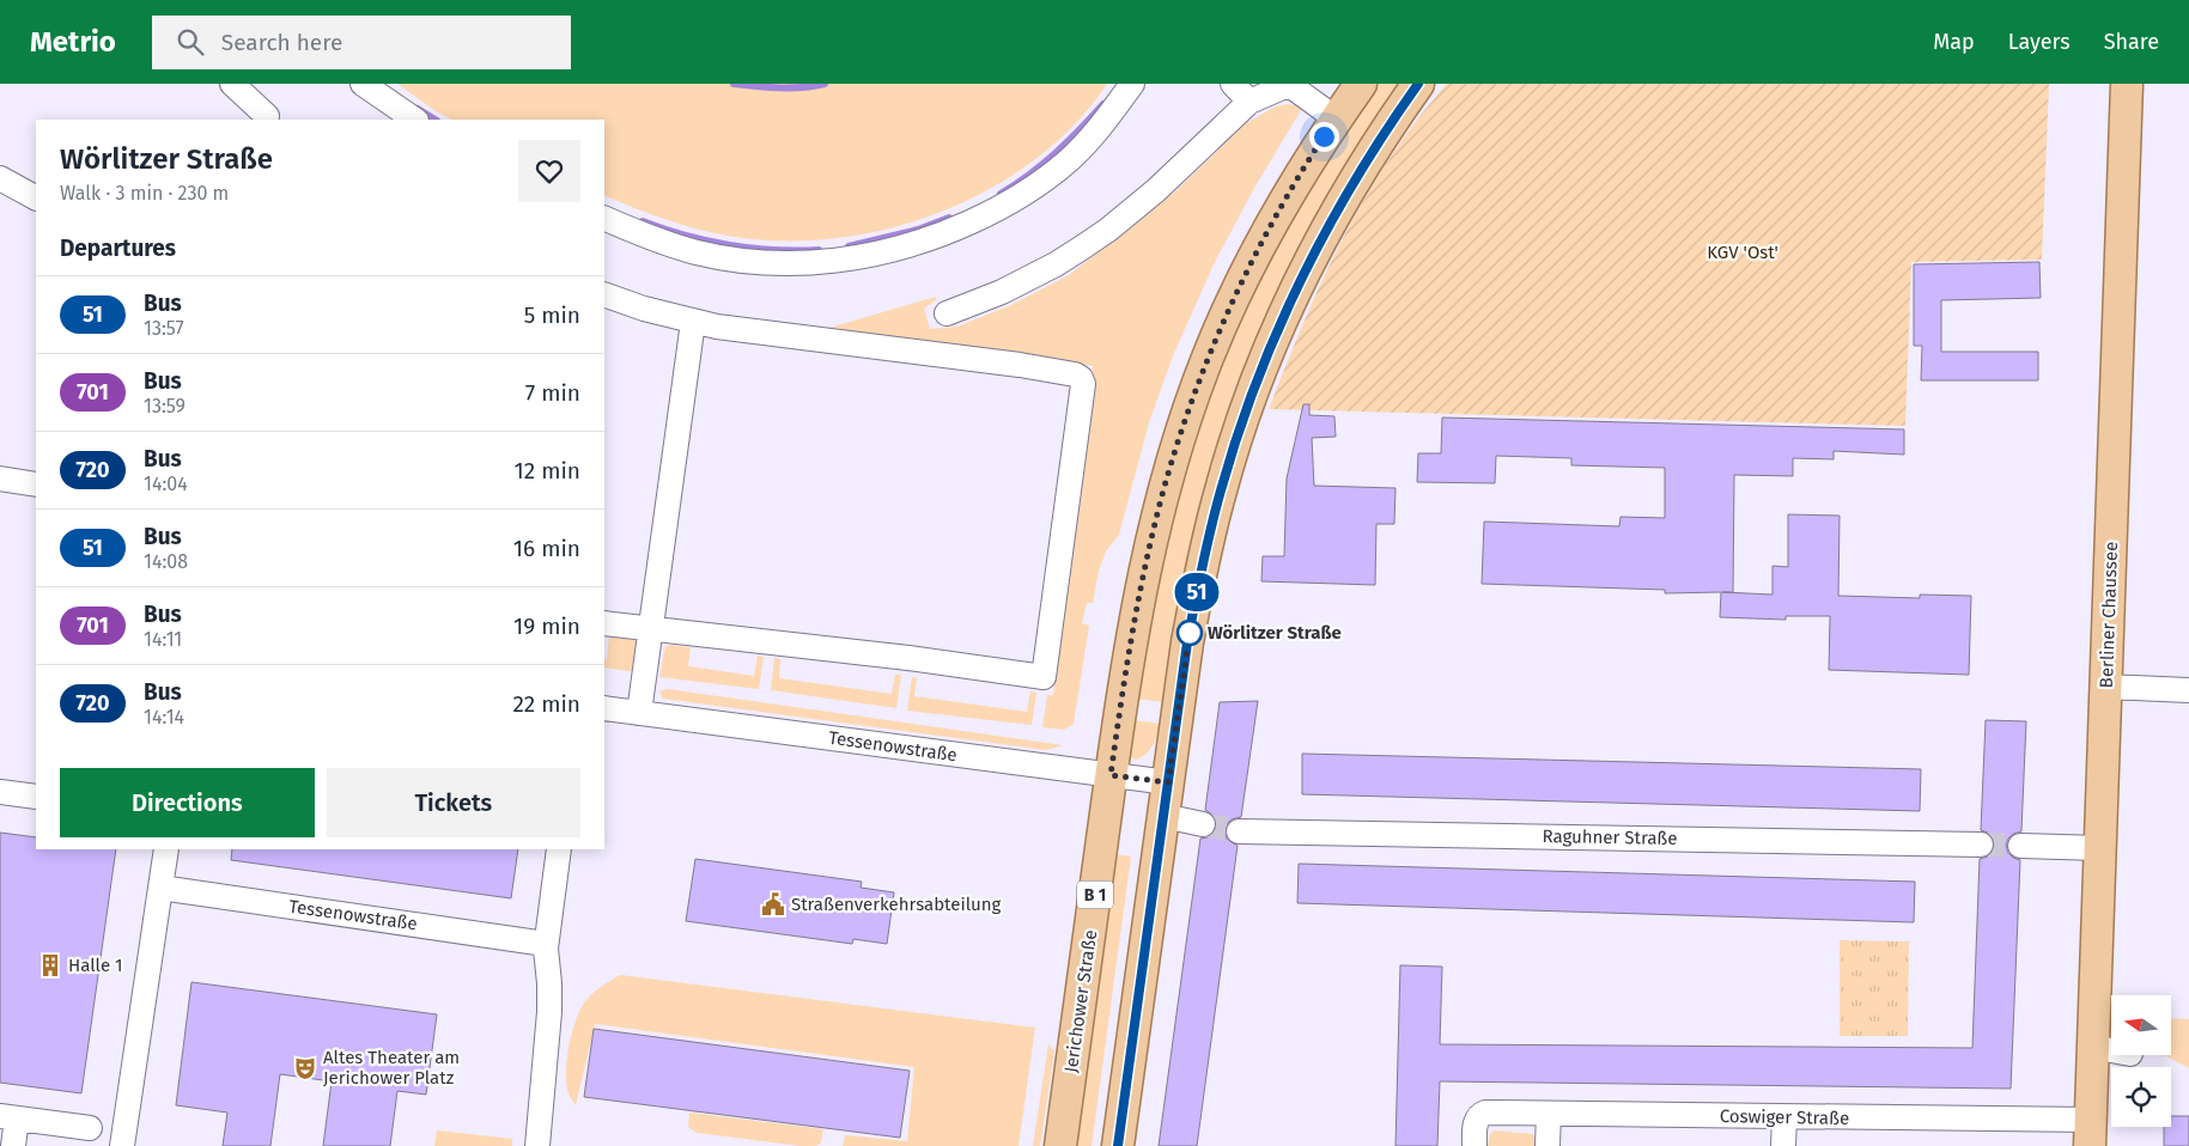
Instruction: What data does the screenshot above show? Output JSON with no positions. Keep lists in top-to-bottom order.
{
  "streets": {
    "main road": ["Berliner Chaussee", "B 1", "Jerichower Straße"],
    "street": ["Tessenowstraße", "Raguhner Straße", "Coswiger Straße"]
  },
  "crossings": [
    ["Berliner Chaussee", "Coswiger Straße"],
    ["Tessenowstraße", "Jerichower Straße"]
  ],
  "parks": ["KGV 'Ost'"],
  "places": {
    "other": ["Wörlitzer Straße"],
    "public building": ["Straßenverkehrsabteilung"],
    "building": ["Halle 1"],
    "theatre": ["Altes Theater am Jerichower Platz"]
  },
  "lines": ["bus line 51"],
  "north": "left",
  "page": {
    "header": "Metrio",
    "search": "Search here",
    "nav": ["Map", "Layers", "Share"],
    "on_map": "51",
    "heading": [
      ["Wörlitzer Straße", "Walk · 3 min · 230 m"],
      "Departures"
    ],
    "list": [
      {
        "mark": "51",
        "name": "Bus",
        "note": "13:57",
        "value": "5 min"
      },
      {
        "mark": "701",
        "name": "Bus",
        "note": "13:59",
        "value": "7 min"
      },
      {
        "mark": "720",
        "name": "Bus",
        "note": "14:04",
        "value": "12 min"
      },
      {
        "mark": "51",
        "name": "Bus",
        "note": "14:08",
        "value": "16 min"
      },
      {
        "mark": "701",
        "name": "Bus",
        "note": "14:11",
        "value": "19 min"
      },
      {
        "mark": "720",
        "name": "Bus",
        "note": "14:14",
        "value": "22 min"
      }
    ],
    "buttons": ["Directions", "Tickets"]
  }
}
